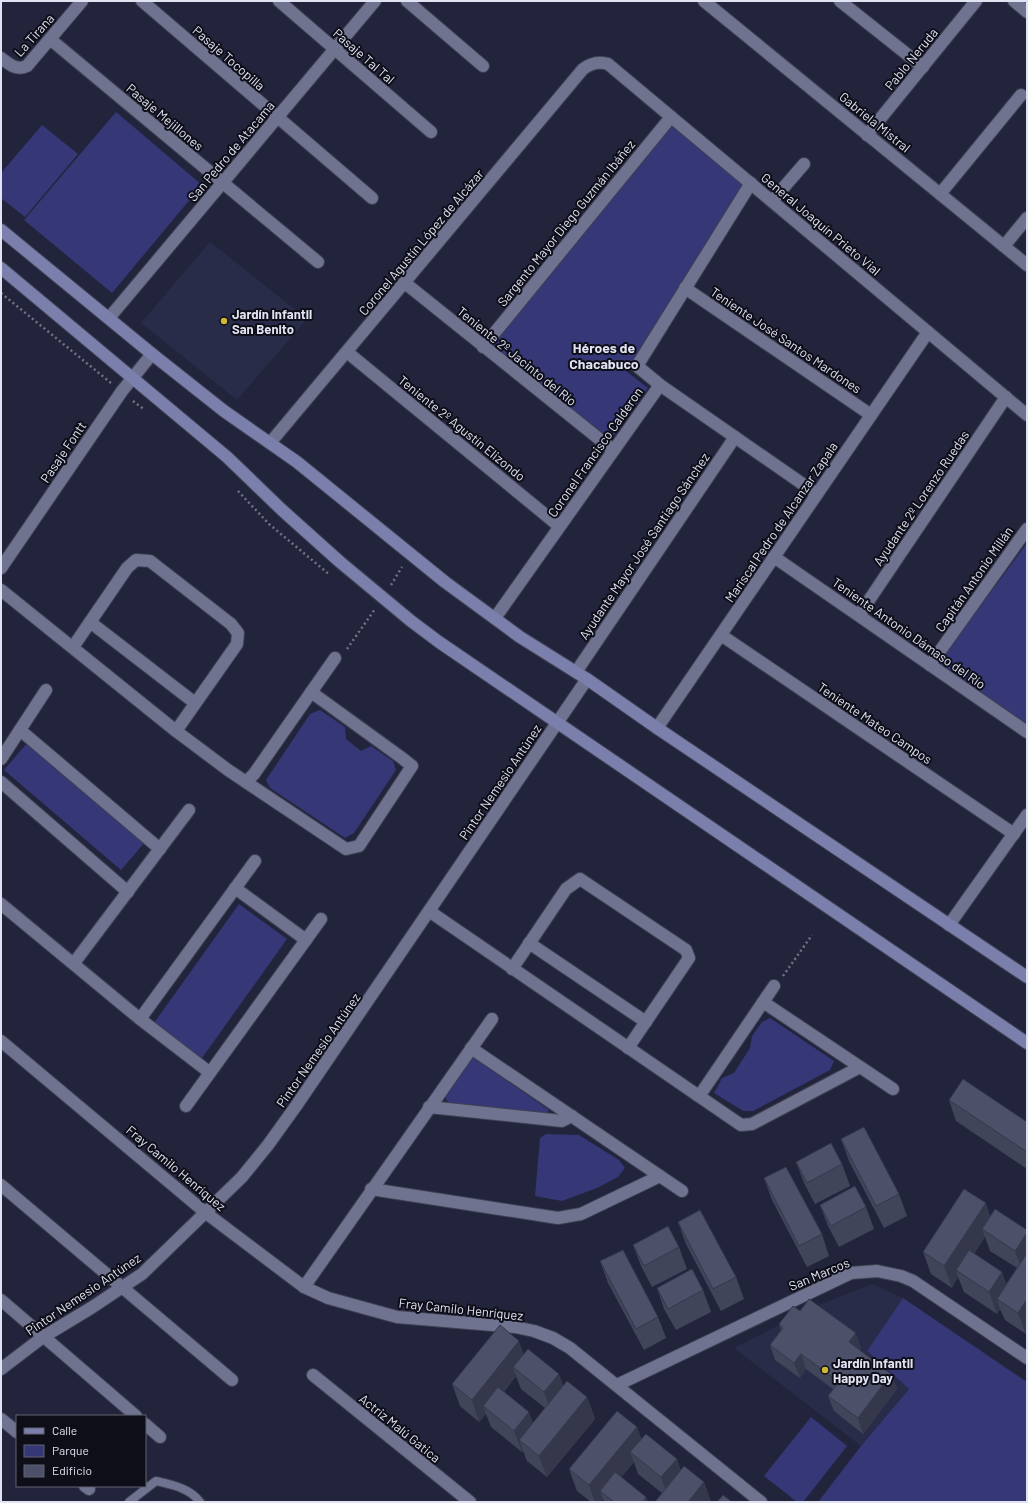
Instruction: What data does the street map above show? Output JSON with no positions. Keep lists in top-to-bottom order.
{
  "streets": {
    "street": [
      "La Tirana",
      "Pasaje Tal Tal",
      "Pasaje Tocopilla",
      "Pablo Neruda",
      "Pasaje Mejillones",
      "Gabriela Mistral",
      "San Pedro de Atacama",
      "Sargento Mayor Diego Guzmán Ibáñez",
      "General Joaquín Prieto Vial",
      "Coronel Agustín López de Alcázar",
      "Teniente José Santos Mardones",
      "Teniente 2º Jacinto del Río",
      "Teniente 2º Agustín Elizondo",
      "Pasaje Fontt",
      "Coronel Francisco Calderon",
      "Ayudante 2º Lorenzo Ruedas",
      "Mariscal Pedro de Alcanzar Zapala",
      "Ayudante Mayor José Santiago Sánchez",
      "Capitán Antonio Millán",
      "Teniente Antonio Dámaso del Río",
      "Teniente Mateo Campos",
      "Pintor Nemesio Antúnez",
      "Fray Camilo Henríquez",
      "San Marcos",
      "Actriz Malú Gatica"
    ]
  },
  "crossings": [
    ["La Tirana", "Pasaje Mejillones"],
    ["Pasaje Tal Tal", "San Pedro de Atacama"],
    ["Pasaje Tocopilla", "San Pedro de Atacama"],
    ["Pablo Neruda", "Gabriela Mistral"],
    ["Pasaje Mejillones", "San Pedro de Atacama"],
    ["Sargento Mayor Diego Guzmán Ibáñez", "General Joaquín Prieto Vial"],
    ["Sargento Mayor Diego Guzmán Ibáñez", "Teniente 2º Jacinto del Río"],
    ["General Joaquín Prieto Vial", "Coronel Agustín López de Alcázar"],
    ["General Joaquín Prieto Vial", "Coronel Francisco Calderon"],
    ["General Joaquín Prieto Vial", "Ayudante 2º Lorenzo Ruedas"],
    ["General Joaquín Prieto Vial", "Mariscal Pedro de Alcanzar Zapala"],
    ["Coronel Agustín López de Alcázar", "Teniente 2º Jacinto del Río"],
    ["Coronel Agustín López de Alcázar", "Teniente 2º Agustín Elizondo"],
    ["Teniente José Santos Mardones", "Coronel Francisco Calderon"],
    ["Teniente José Santos Mardones", "Mariscal Pedro de Alcanzar Zapala"],
    ["Teniente 2º Jacinto del Río", "Coronel Francisco Calderon"],
    ["Teniente 2º Agustín Elizondo", "Coronel Francisco Calderon"],
    ["Ayudante 2º Lorenzo Ruedas", "Teniente Antonio Dámaso del Río"],
    ["Mariscal Pedro de Alcanzar Zapala", "Teniente Antonio Dámaso del Río"],
    ["Mariscal Pedro de Alcanzar Zapala", "Teniente Mateo Campos"],
    ["Capitán Antonio Millán", "Teniente Antonio Dámaso del Río"],
    ["Pintor Nemesio Antúnez", "Fray Camilo Henríquez"],
    ["Fray Camilo Henríquez", "San Marcos"]
  ],
  "districts": ["Héroes de Chacabuco"],
  "places": ["Jardín Infantil San Benito", "Jardín Infantil Happy Day"],
  "legend": ["Calle", "Parque", "Edificio"]
}
